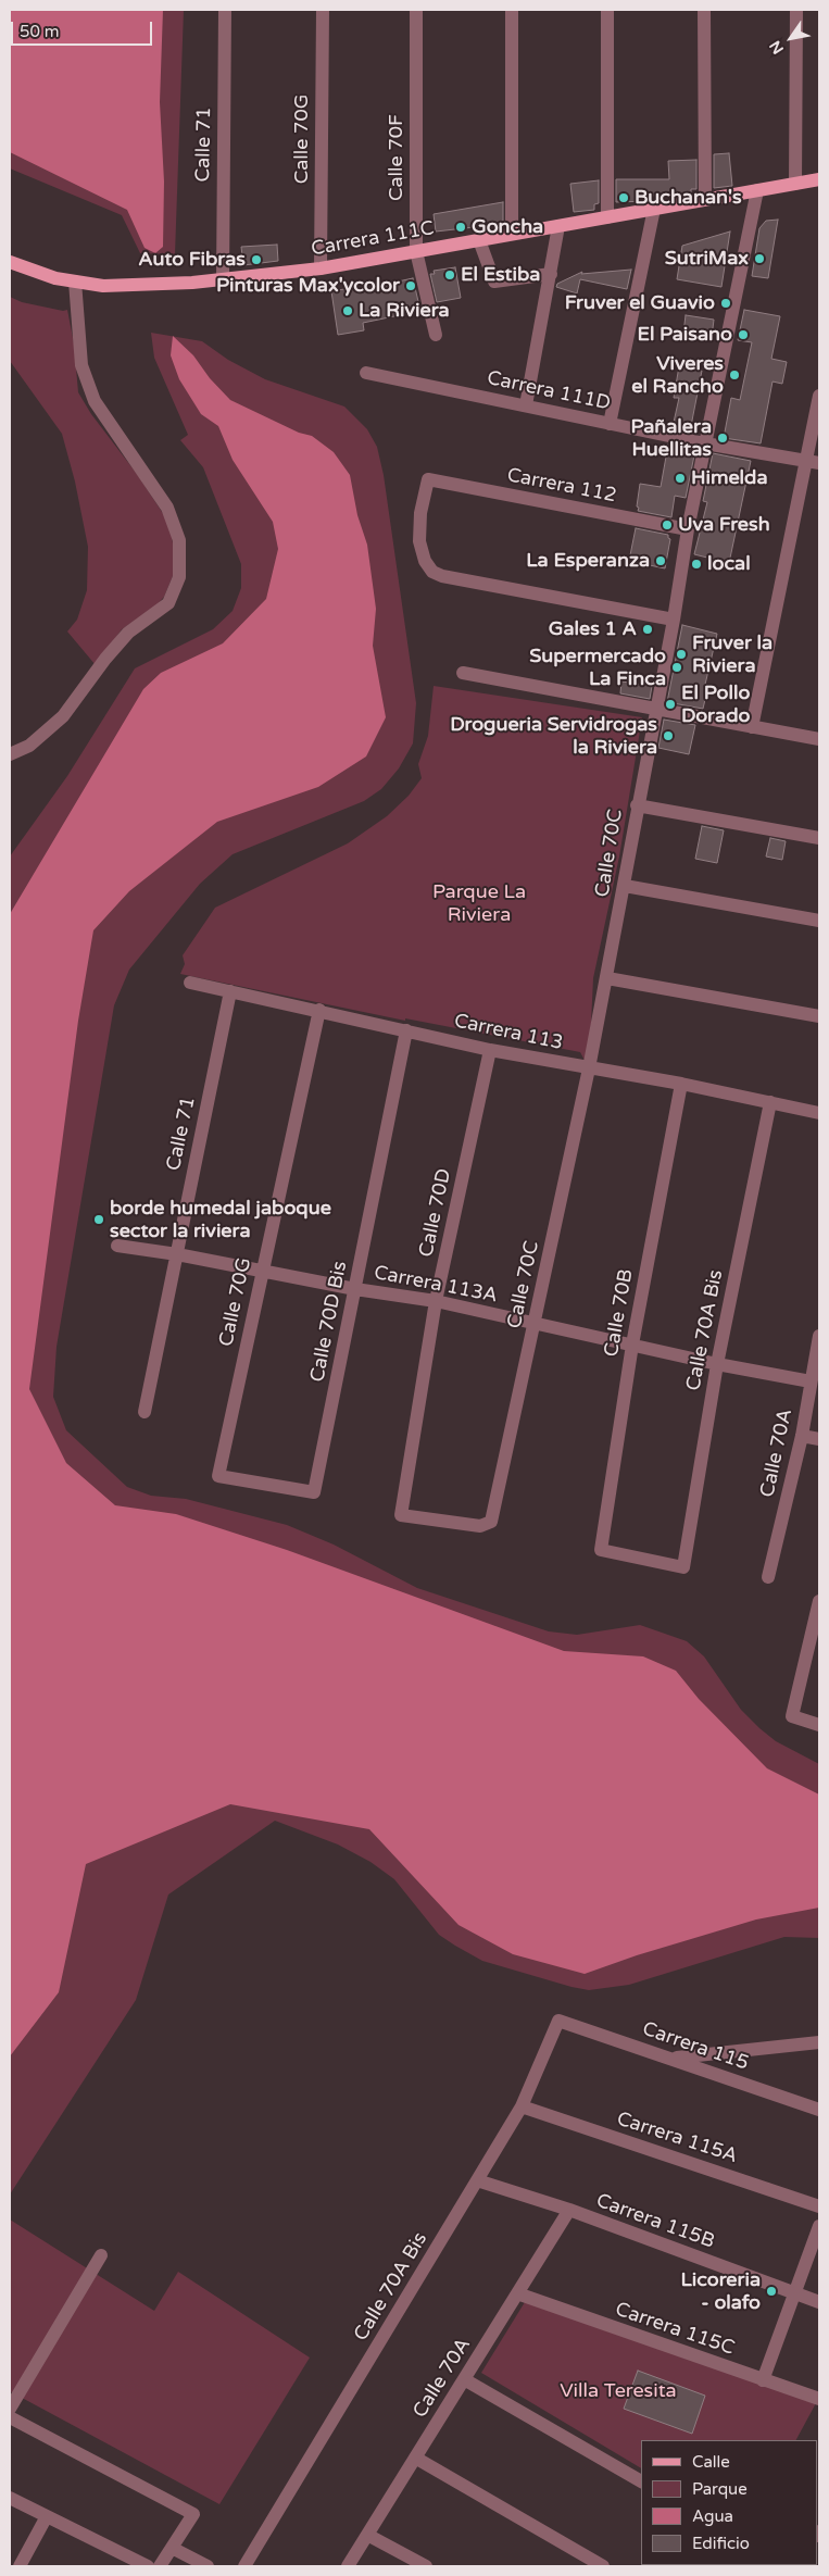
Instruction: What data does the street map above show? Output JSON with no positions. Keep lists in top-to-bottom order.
{
  "streets": {
    "main road": ["Carrera 111C"],
    "street": [
      "Calle 70G",
      "Calle 71",
      "Calle 70F",
      "Carrera 111D",
      "Carrera 112",
      "Calle 70C",
      "Carrera 113",
      "Calle 70D",
      "Carrera 113A",
      "Calle 70B",
      "Calle 70D Bis",
      "Calle 70A Bis",
      "Calle 70A",
      "Carrera 115",
      "Carrera 115A",
      "Carrera 115B",
      "Carrera 115C"
    ]
  },
  "crossings": [
    ["Calle 70G", "Carrera 111C"],
    ["Calle 70G", "Carrera 113"],
    ["Calle 70G", "Carrera 113A"],
    ["Calle 70G", "Calle 70D Bis"],
    ["Calle 71", "Carrera 111C"],
    ["Calle 71", "Carrera 113"],
    ["Calle 71", "Carrera 113A"],
    ["Calle 70F", "Carrera 111C"],
    ["Carrera 111C", "Calle 70C"],
    ["Carrera 111D", "Calle 70C"],
    ["Carrera 112", "Calle 70C"],
    ["Calle 70C", "Carrera 113"],
    ["Calle 70C", "Calle 70D"],
    ["Calle 70C", "Carrera 113A"],
    ["Carrera 113", "Calle 70D"],
    ["Carrera 113", "Calle 70B"],
    ["Carrera 113", "Calle 70D Bis"],
    ["Carrera 113", "Calle 70A Bis"],
    ["Calle 70D", "Carrera 113A"],
    ["Carrera 113A", "Calle 70B"],
    ["Carrera 113A", "Calle 70D Bis"],
    ["Carrera 113A", "Calle 70A Bis"],
    ["Carrera 113A", "Calle 70A"],
    ["Calle 70B", "Calle 70A Bis"],
    ["Calle 70A Bis", "Carrera 115"],
    ["Calle 70A Bis", "Carrera 115A"],
    ["Calle 70A Bis", "Carrera 115B"],
    ["Calle 70A", "Carrera 115B"],
    ["Calle 70A", "Carrera 115C"]
  ],
  "parks": ["Parque La Riviera", "Villa Teresita"],
  "places": [
    "Buchanan's",
    "Goncha",
    "SutriMax",
    "Auto Fibras",
    "El Estiba",
    "Pinturas Max'ycolor",
    "Fruver el Guavio",
    "La Riviera",
    "El Paisano",
    "Viveres el Rancho",
    "Pañalera Huellitas",
    "Himelda",
    "Uva Fresh",
    "La Esperanza",
    "local",
    "Gales 1 A",
    "Fruver la Riviera",
    "Supermercado La Finca",
    "El Pollo Dorado",
    "Drogueria Servidrogas la Riviera",
    "borde humedal jaboque sector la riviera",
    "Licoreria - olafo"
  ],
  "legend": [
    "Calle",
    "Parque",
    "Agua",
    "Edificio"
  ],
  "scale_bar": "50 m",
  "north": "bottom left"
}
